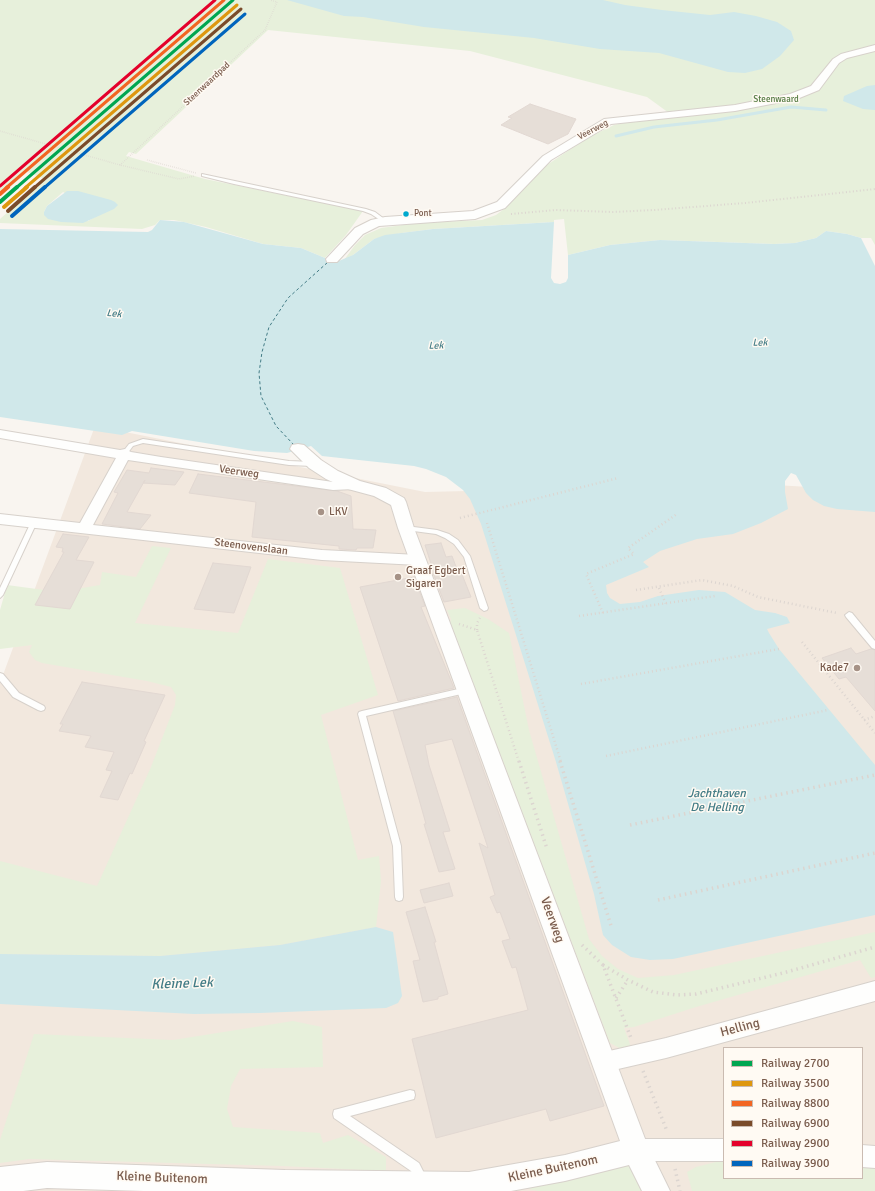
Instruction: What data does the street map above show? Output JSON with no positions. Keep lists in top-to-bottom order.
{
  "streets": {
    "street": [
      "Veerweg",
      "Steenovenslaan",
      "Helling",
      "Kleine Buitenom"
    ],
    "path": ["Steenwaardpad"]
  },
  "crossings": [
    ["Veerweg", "Steenovenslaan"],
    ["Veerweg", "Helling"],
    ["Veerweg", "Kleine Buitenom"]
  ],
  "water": ["Lek", "Jachthaven De Helling", "Kleine Lek"],
  "parks": ["Steenwaard"],
  "places": [
    "Pont",
    "LKV",
    "Graaf Egbert Sigaren",
    "Kade7"
  ],
  "lines": [
    "rail line 2700",
    "rail line 8800",
    "rail line 2900",
    "rail line 3500",
    "rail line 6900",
    "rail line 3900"
  ],
  "legend": [
    "Railway 2700",
    "Railway 3500",
    "Railway 8800",
    "Railway 6900",
    "Railway 2900",
    "Railway 3900"
  ]
}
